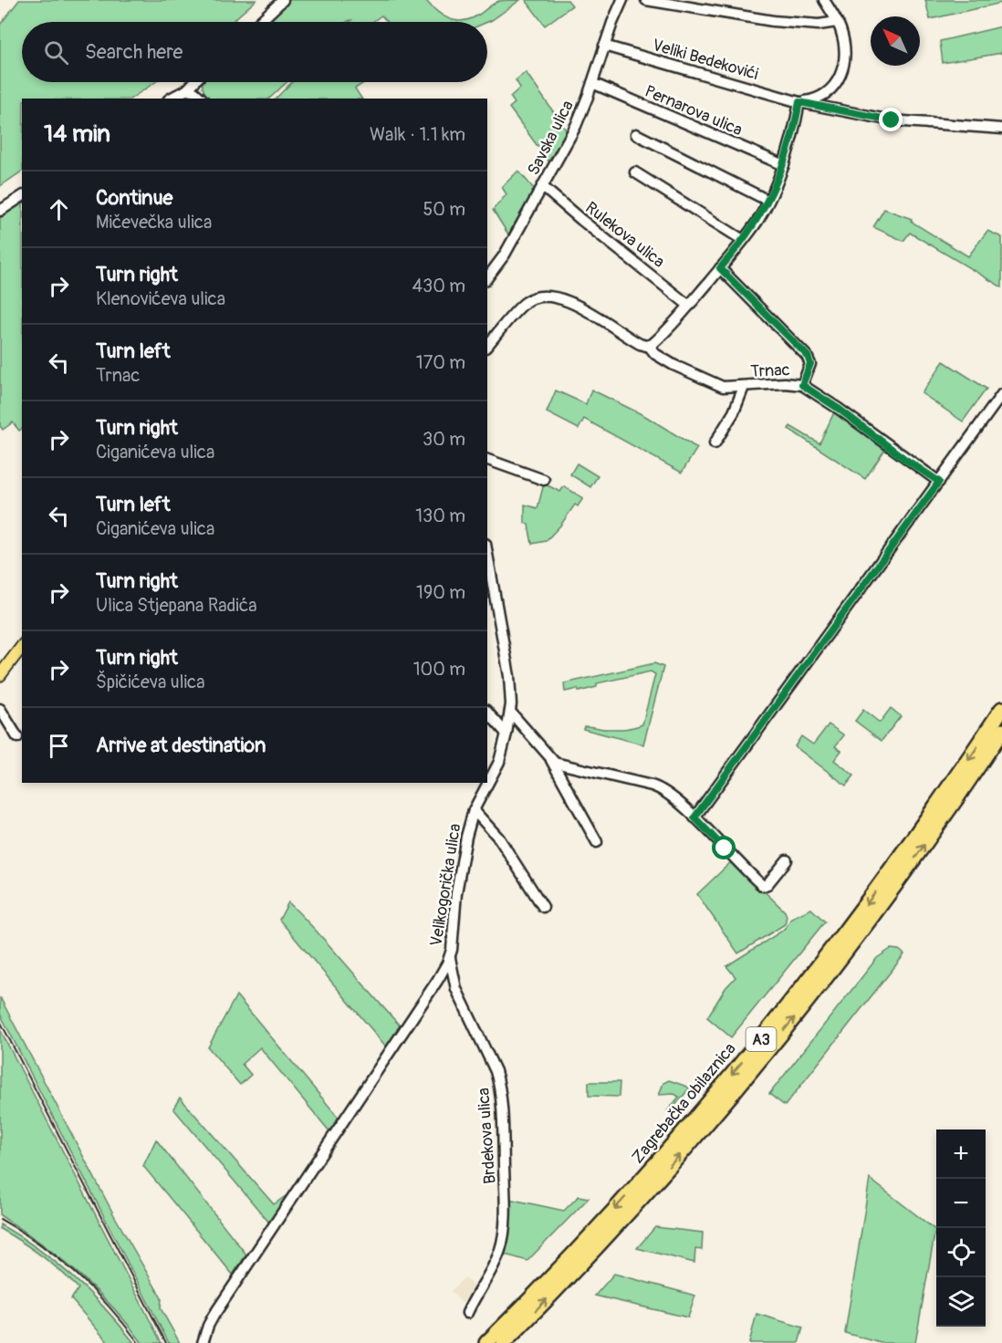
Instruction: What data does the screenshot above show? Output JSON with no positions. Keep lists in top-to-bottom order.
{
  "streets": {
    "highway": ["A3", "Zagrebačka obilaznica"],
    "street": [
      "Veliki Bedekovići",
      "Pernarova ulica",
      "Savska ulica",
      "Rulekova ulica",
      "Trnac",
      "Velikogorička ulica",
      "Brdekova ulica"
    ]
  },
  "crossings": [
    ["Veliki Bedekovići", "Savska ulica"],
    ["Pernarova ulica", "Savska ulica"],
    ["Savska ulica", "Rulekova ulica"],
    ["Velikogorička ulica", "Brdekova ulica"]
  ],
  "north": "top left",
  "page": {
    "search": "Search here",
    "heading": ["14 min", "Walk · 1.1 km"],
    "list": [
      ["Continue", "Mičevečka ulica", "50 m"],
      ["Turn right", "Klenovićeva ulica", "430 m"],
      ["Turn left", "Trnac", "170 m"],
      ["Turn right", "Ciganićeva ulica", "30 m"],
      ["Turn left", "Ciganićeva ulica", "130 m"],
      ["Turn right", "Ulica Stjepana Radića", "190 m"],
      ["Turn right", "Špičićeva ulica", "100 m"],
      "Arrive at destination"
    ],
    "map_buttons": ["+", "−"]
  }
}
